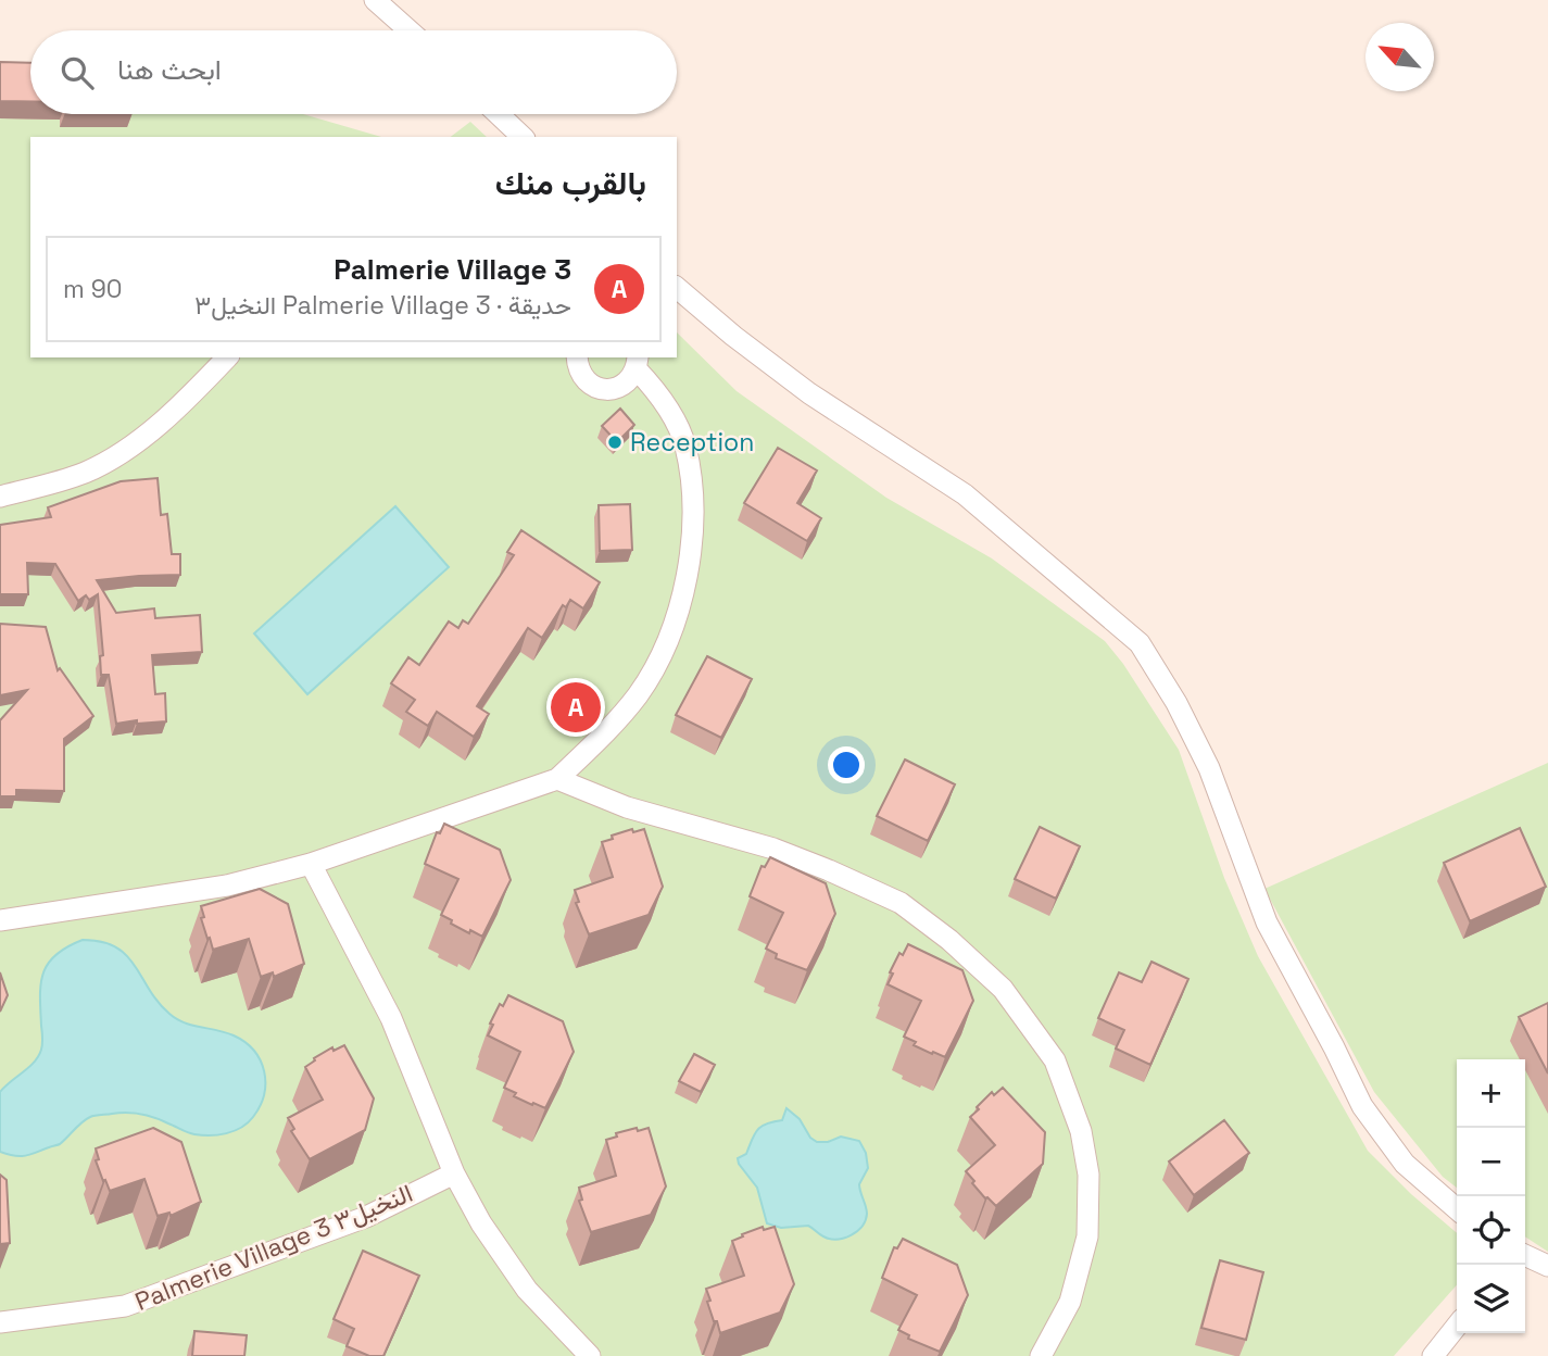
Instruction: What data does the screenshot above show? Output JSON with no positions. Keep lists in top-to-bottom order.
{
  "streets": {
    "street": ["Palmerie Village 3 النخيل٣"]
  },
  "places": ["Reception"],
  "north": "top left",
  "page": {
    "search": "ابحث هنا",
    "heading": "بالقرب منك",
    "list": [
      {
        "mark": "A",
        "name": "Palmerie Village 3",
        "note": "حديقة · Palmerie Village 3 النخيل٣",
        "value": "90 m"
      }
    ],
    "pins": "A",
    "map_buttons": ["+", "−"]
  }
}
